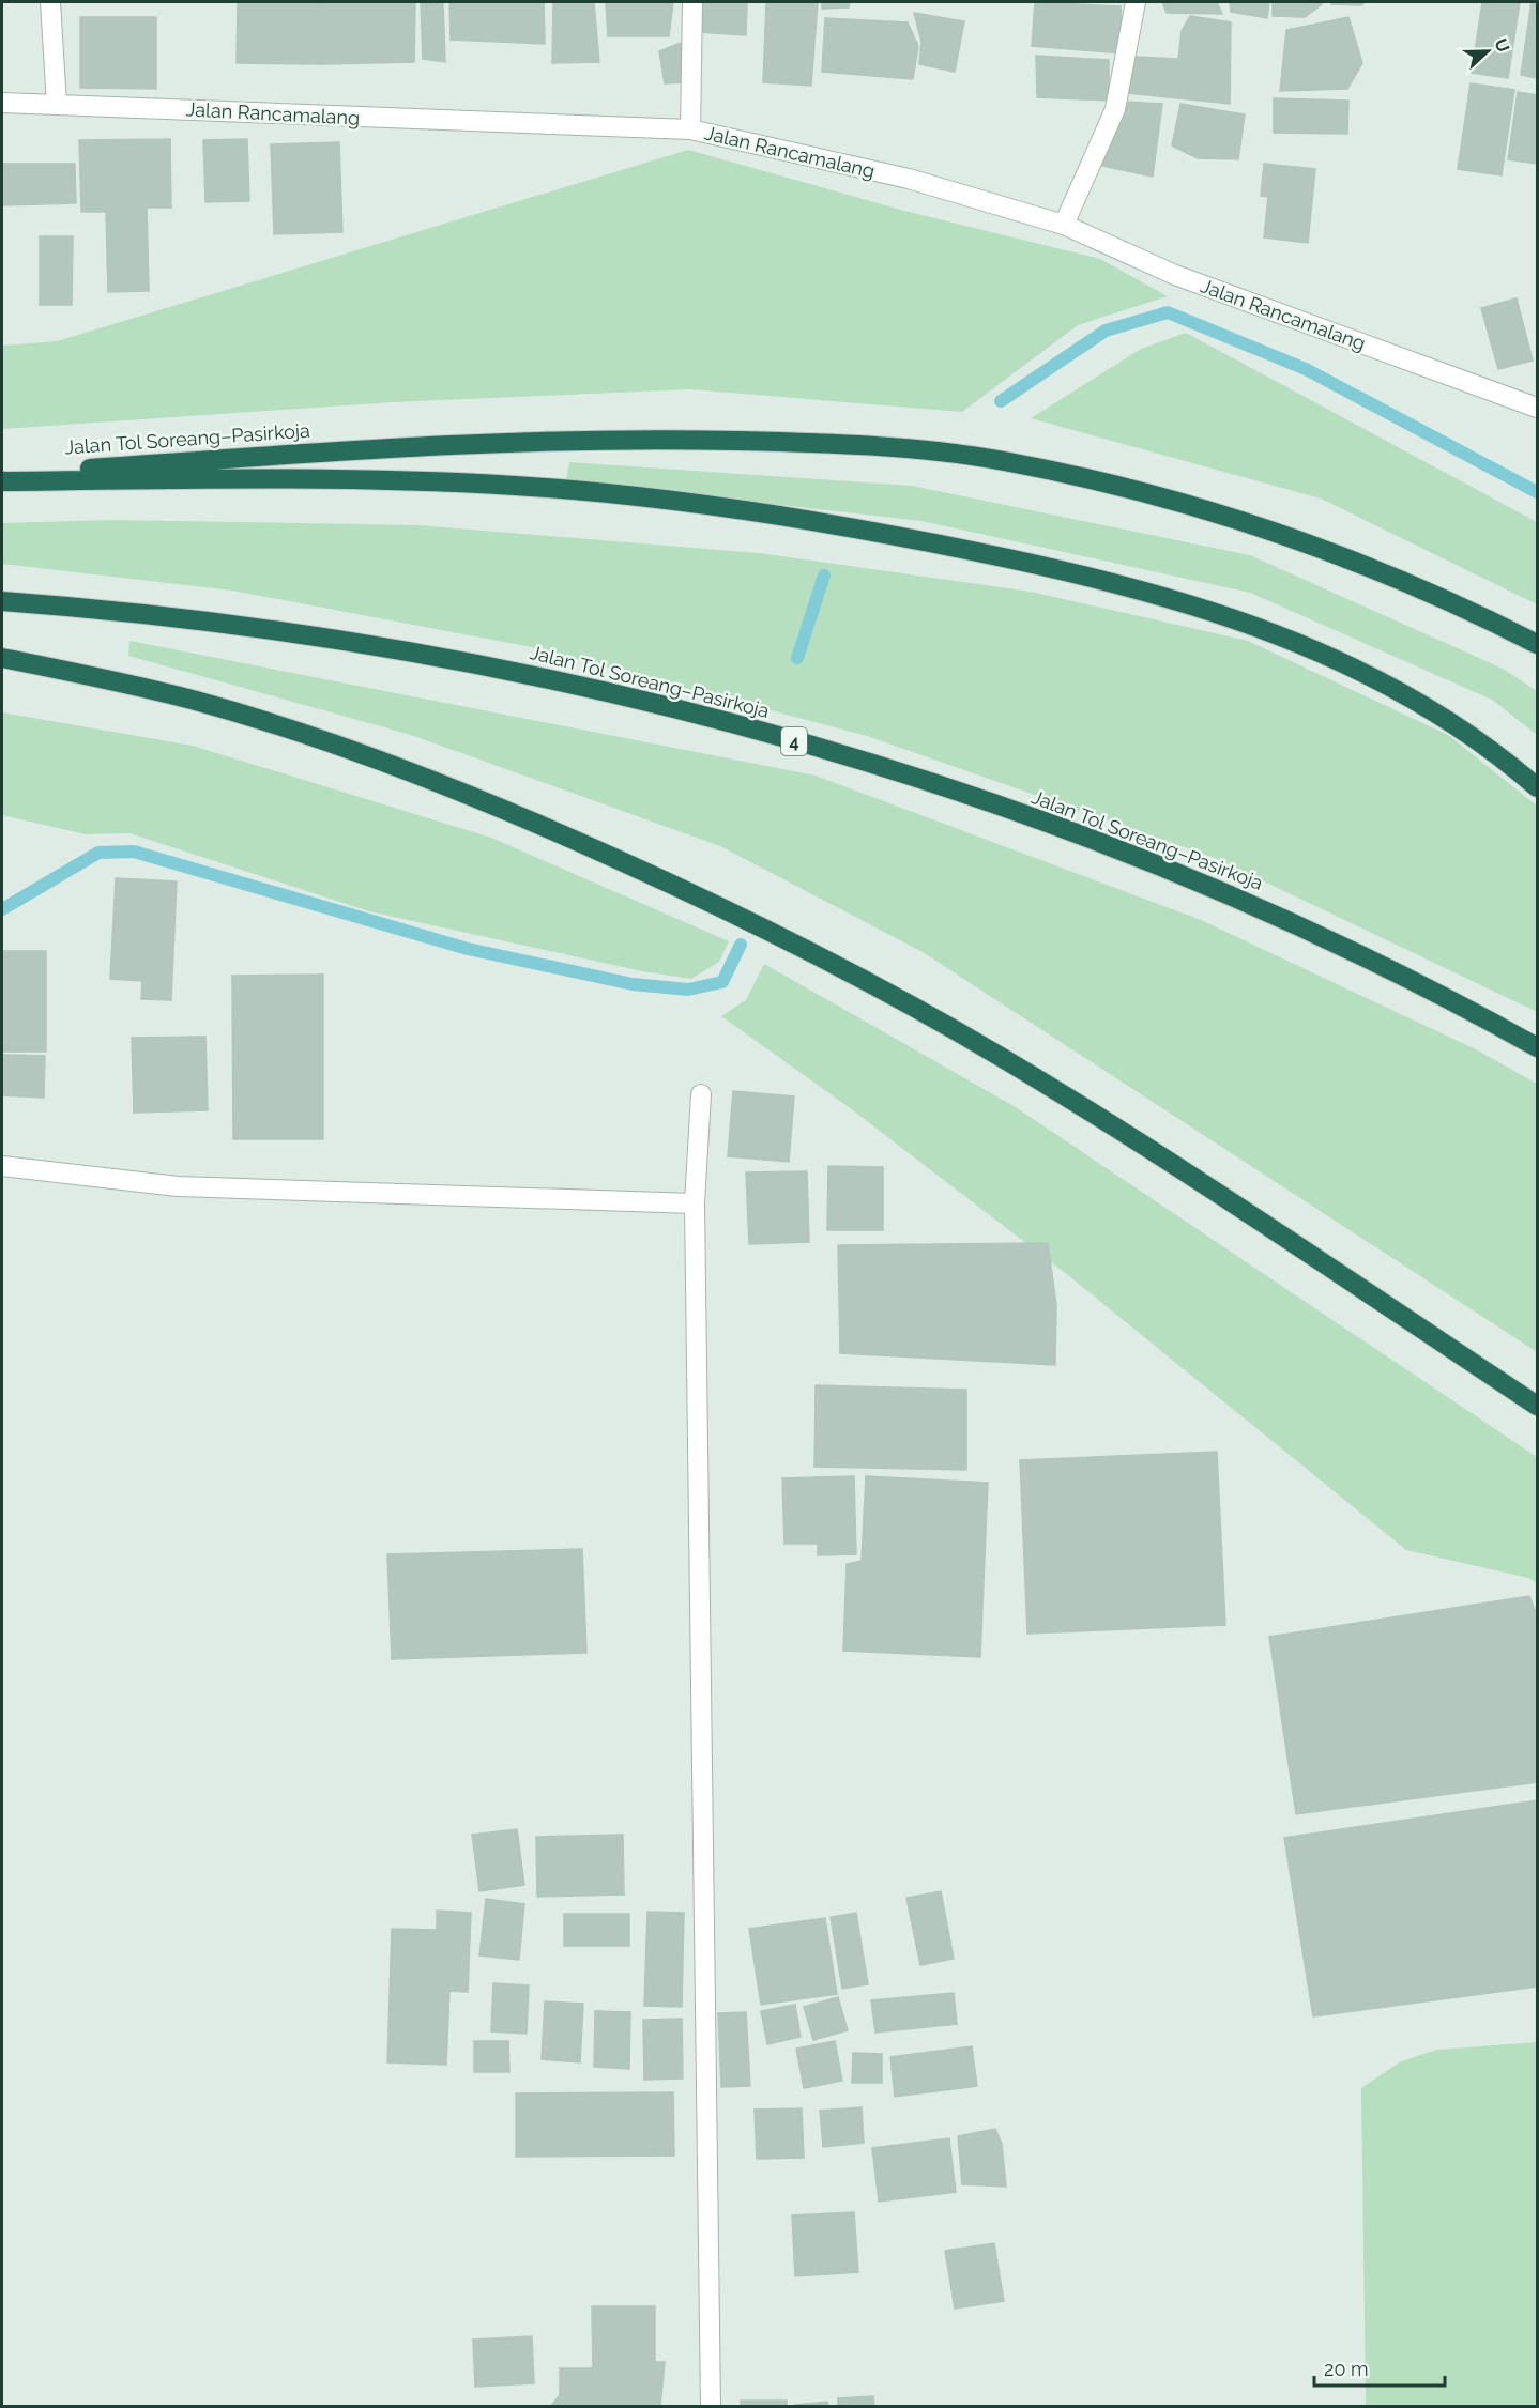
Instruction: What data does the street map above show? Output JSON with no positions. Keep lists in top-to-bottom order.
{
  "streets": {
    "highway": ["Jalan Tol Soreang–Pasirkoja", "4"],
    "street": ["Jalan Rancamalang"]
  },
  "scale_bar": "20 m",
  "north": "right"
}
